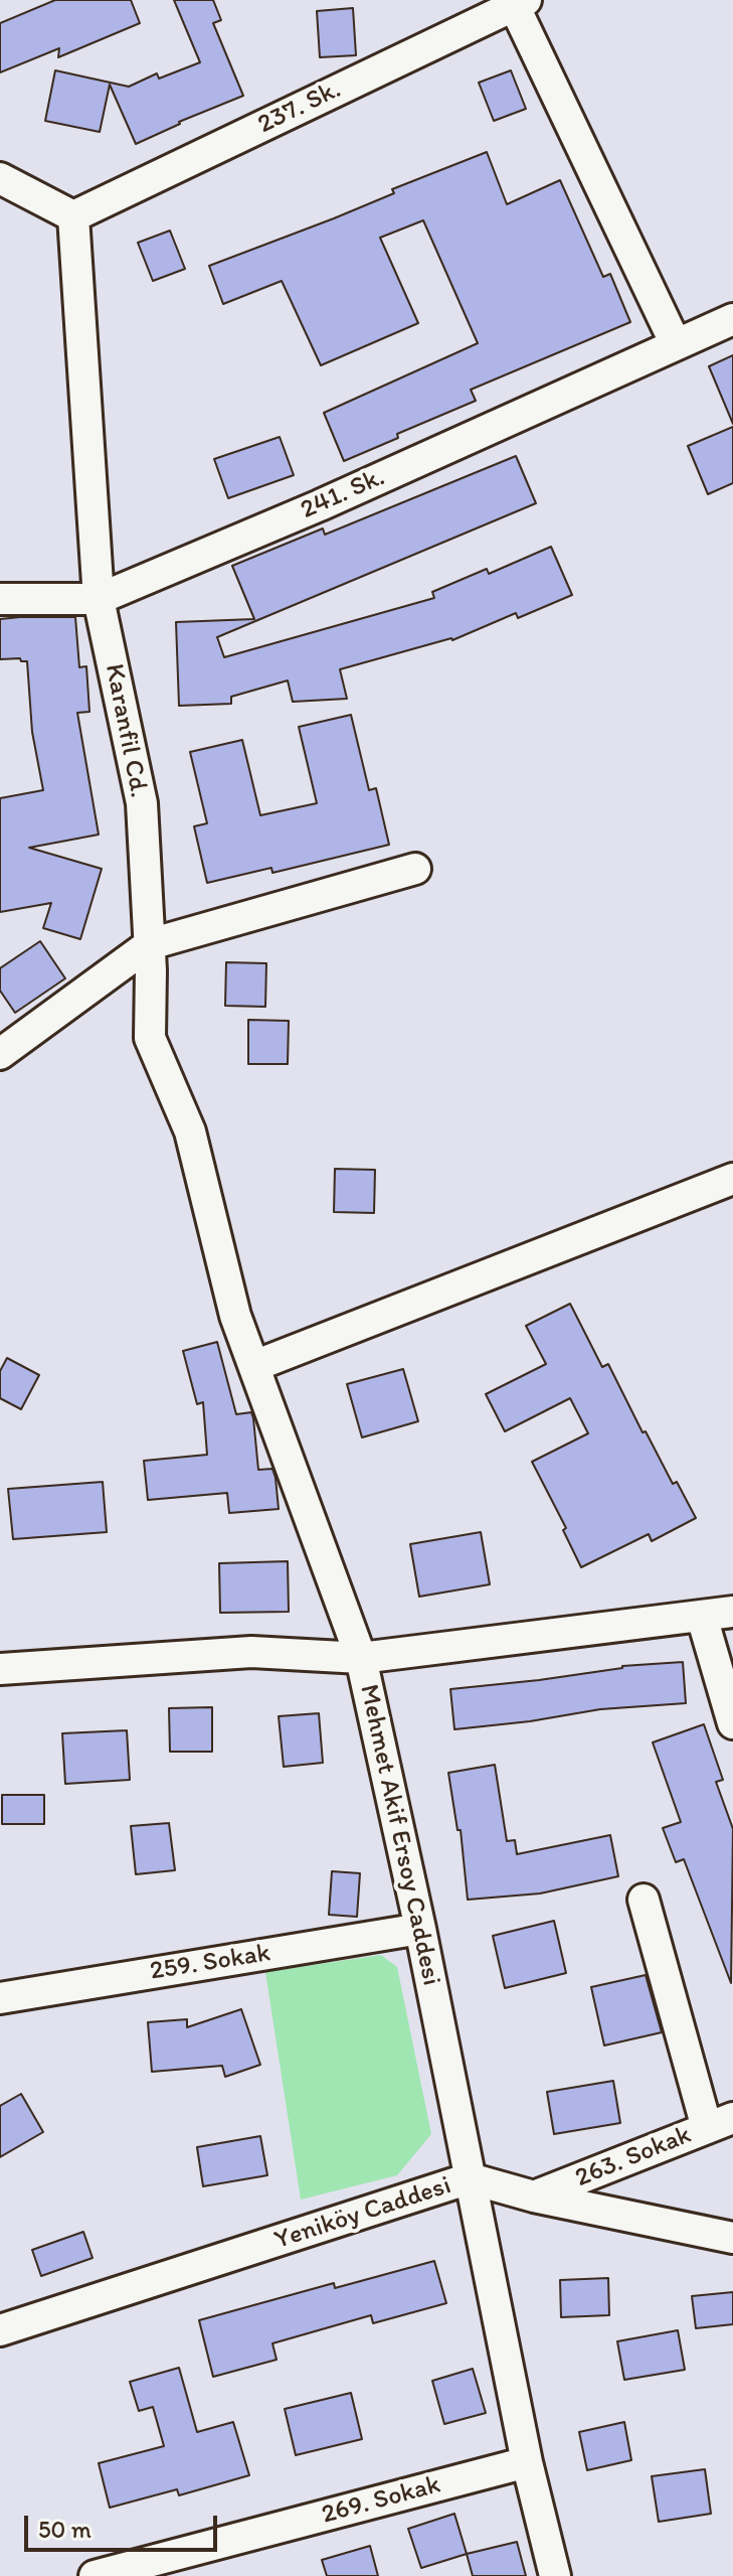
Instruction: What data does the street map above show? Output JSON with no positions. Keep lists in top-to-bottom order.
{
  "streets": {
    "street": [
      "237. Sk.",
      "241. Sk.",
      "Karanfil Cd.",
      "Mehmet Akif Ersoy Caddesi",
      "259. Sokak",
      "263. Sokak",
      "Yeniköy Caddesi",
      "269. Sokak"
    ]
  },
  "crossings": [
    ["237. Sk.", "Karanfil Cd."],
    ["241. Sk.", "Karanfil Cd."],
    ["Karanfil Cd.", "Mehmet Akif Ersoy Caddesi"],
    ["Mehmet Akif Ersoy Caddesi", "259. Sokak"],
    ["Mehmet Akif Ersoy Caddesi", "Yeniköy Caddesi"],
    ["Mehmet Akif Ersoy Caddesi", "269. Sokak"],
    ["263. Sokak", "Yeniköy Caddesi"]
  ],
  "scale_bar": "50 m"
}
